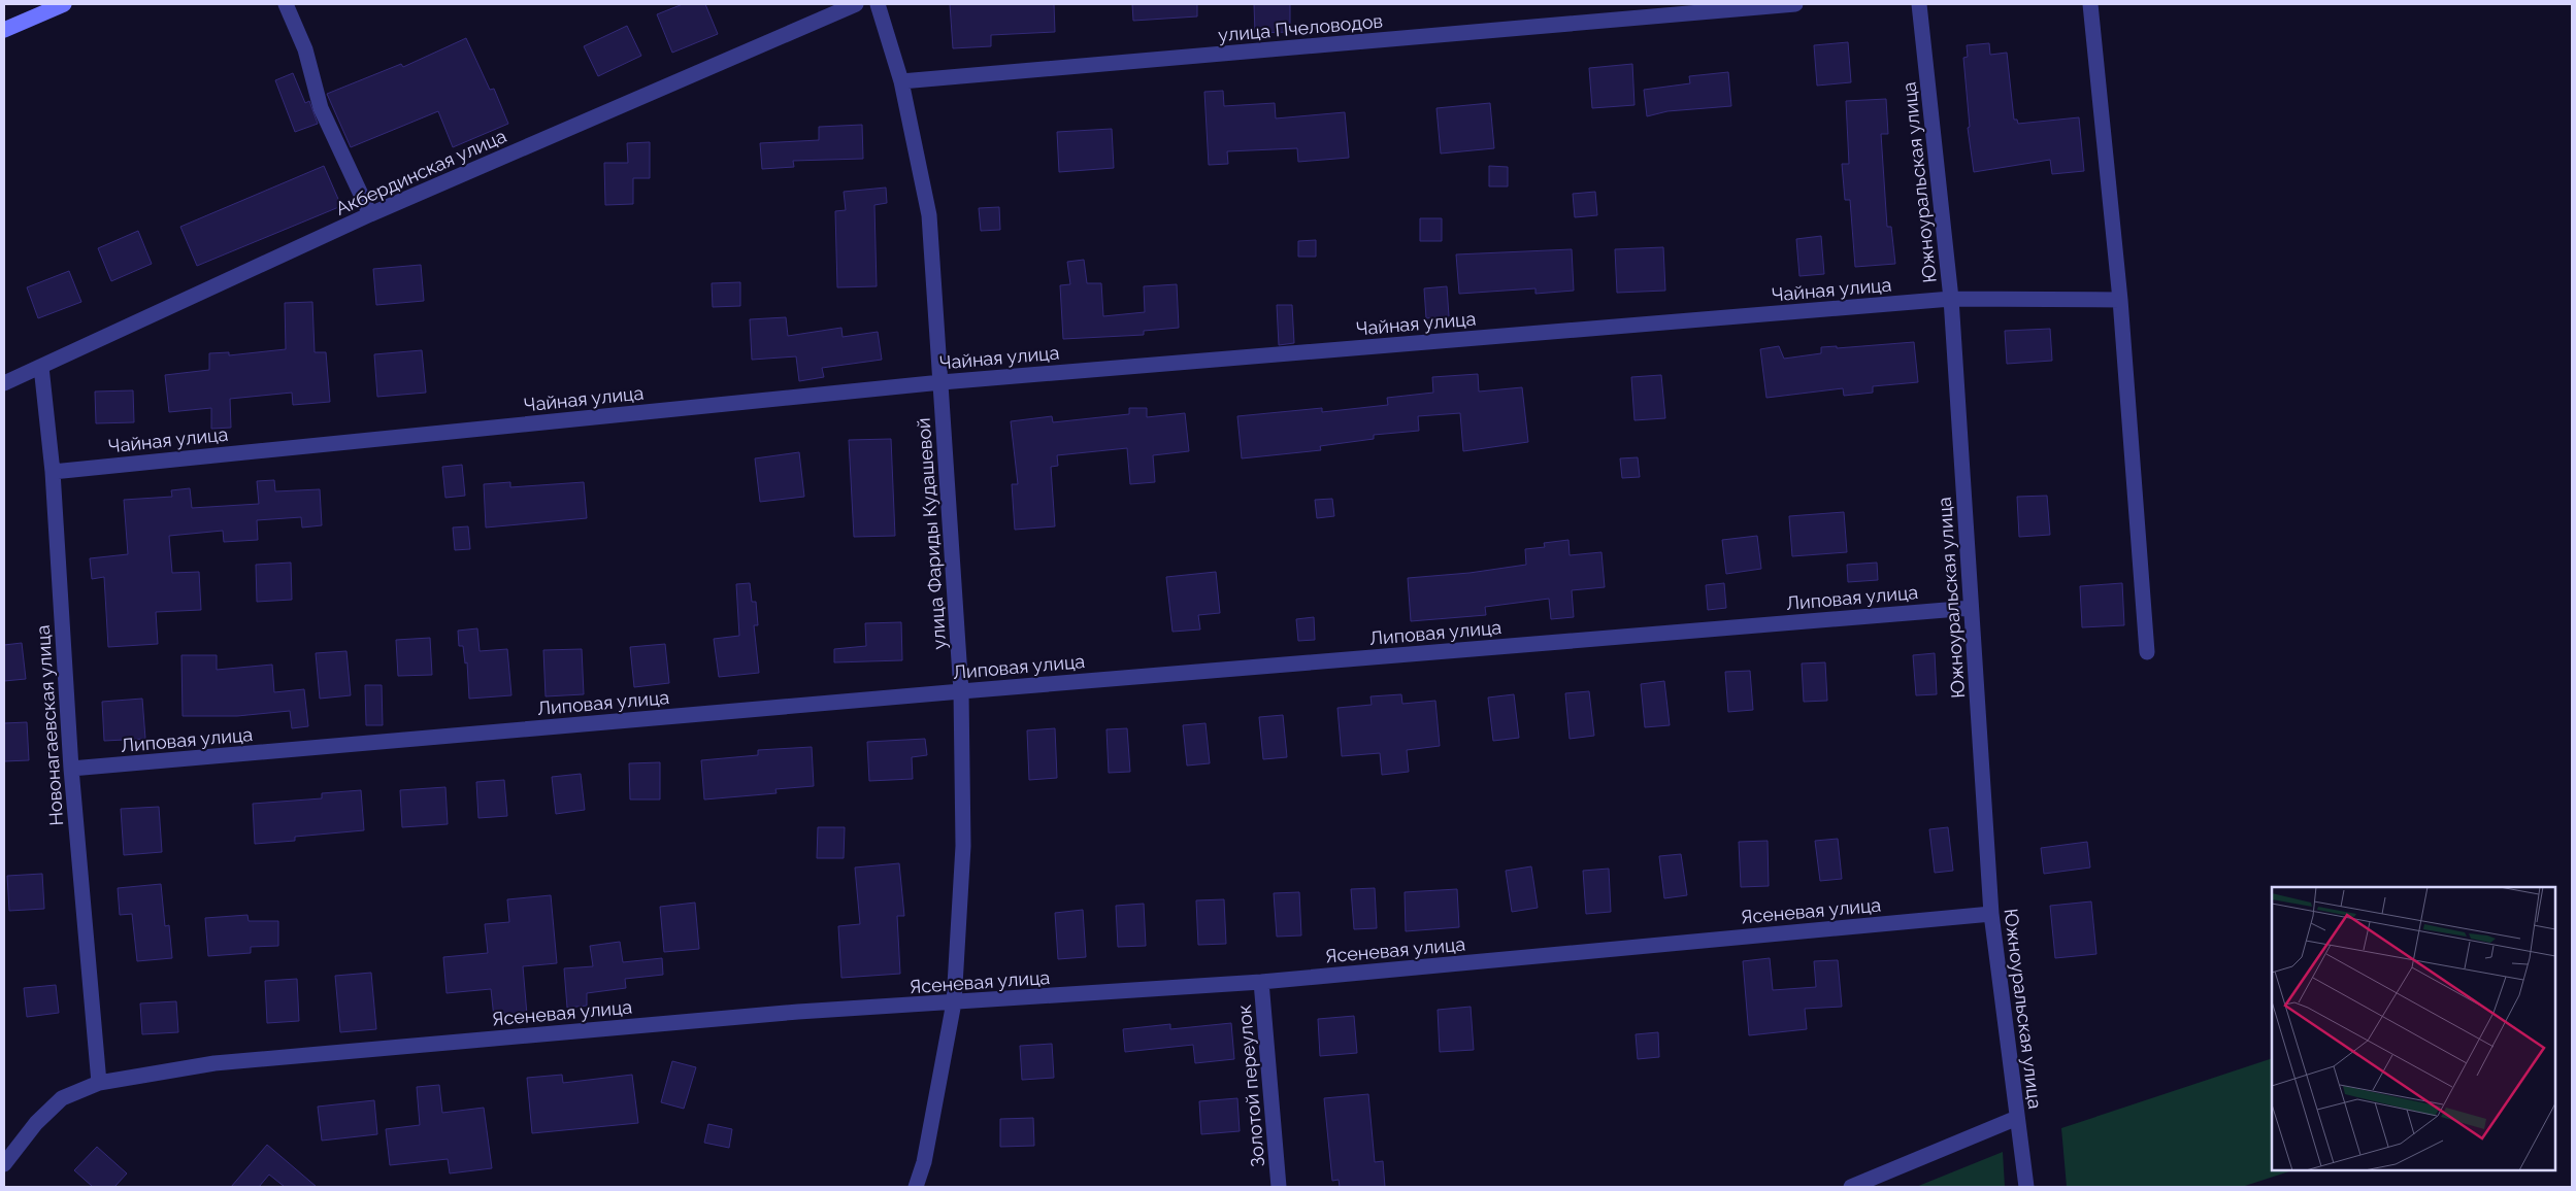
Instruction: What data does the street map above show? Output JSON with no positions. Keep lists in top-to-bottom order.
{
  "streets": {
    "street": [
      "улица Пчеловодов",
      "Акбердинская улица",
      "Южноуральская улица",
      "Чайная улица",
      "улица Фариды Кудашевой",
      "Липовая улица",
      "Новонагаевская улица",
      "Ясеневая улица",
      "Золотой переулок"
    ]
  },
  "crossings": [
    ["улица Пчеловодов", "улица Фариды Кудашевой"],
    ["Акбердинская улица", "Новонагаевская улица"],
    ["Южноуральская улица", "Чайная улица"],
    ["Южноуральская улица", "Липовая улица"],
    ["Южноуральская улица", "Ясеневая улица"],
    ["Чайная улица", "улица Фариды Кудашевой"],
    ["Чайная улица", "Новонагаевская улица"],
    ["улица Фариды Кудашевой", "Липовая улица"],
    ["улица Фариды Кудашевой", "Ясеневая улица"],
    ["Липовая улица", "Новонагаевская улица"],
    ["Новонагаевская улица", "Ясеневая улица"],
    ["Ясеневая улица", "Золотой переулок"]
  ]
}
